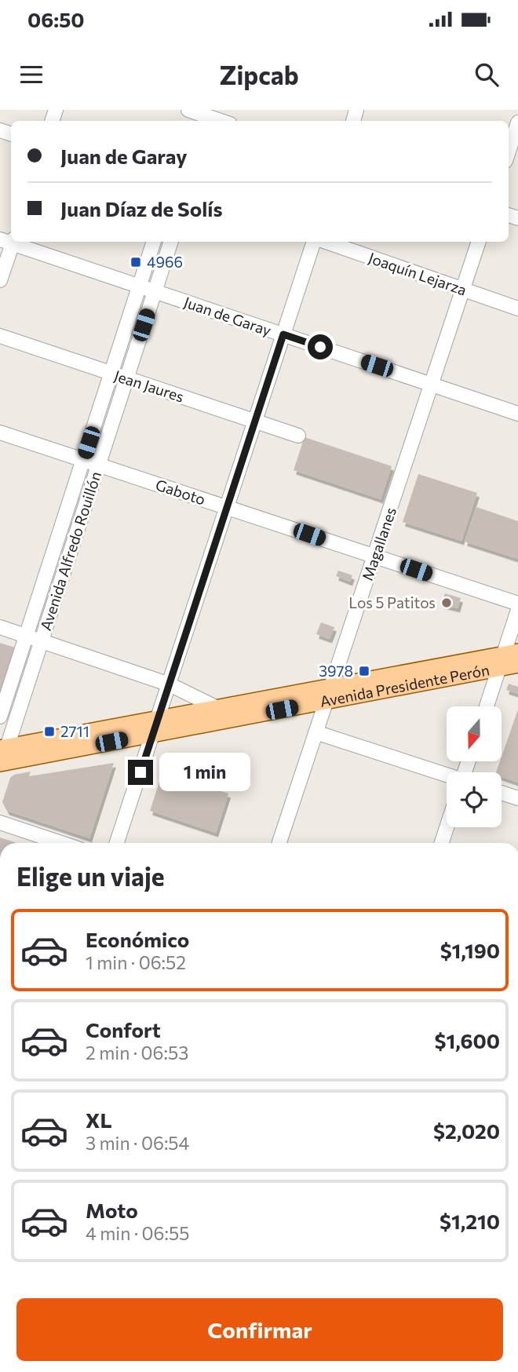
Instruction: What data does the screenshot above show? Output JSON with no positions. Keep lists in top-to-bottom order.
{
  "streets": {
    "main road": ["Avenida Presidente Perón"],
    "street": [
      "Joaquín Lejarza",
      "Juan de Garay",
      "Jean Jaures",
      "Gaboto",
      "Magallanes",
      "Avenida Alfredo Rouillón"
    ]
  },
  "crossings": [
    ["Joaquín Lejarza", "Magallanes"],
    ["Juan de Garay", "Magallanes"],
    ["Juan de Garay", "Avenida Alfredo Rouillón"],
    ["Jean Jaures", "Avenida Alfredo Rouillón"],
    ["Gaboto", "Magallanes"],
    ["Gaboto", "Avenida Alfredo Rouillón"],
    ["Magallanes", "Avenida Presidente Perón"],
    ["Avenida Alfredo Rouillón", "Avenida Presidente Perón"]
  ],
  "places": {
    "transit": ["4966", "3978", "2711"],
    "other": ["Los 5 Patitos"]
  },
  "north": "bottom",
  "page": {
    "status": "06:50",
    "header": "Zipcab",
    "banner": ["Juan de Garay", "Juan Díaz de Solís"],
    "bubble": "1 min",
    "heading": "Elige un viaje",
    "list": [
      {
        "name": "Económico",
        "note": "1 min · 06:52",
        "value": "$1,190"
      },
      {
        "name": "Confort",
        "note": "2 min · 06:53",
        "value": "$1,600"
      },
      {
        "name": "XL",
        "note": "3 min · 06:54",
        "value": "$2,020"
      },
      {
        "name": "Moto",
        "note": "4 min · 06:55",
        "value": "$1,210"
      }
    ],
    "buttons": "Confirmar"
  }
}
